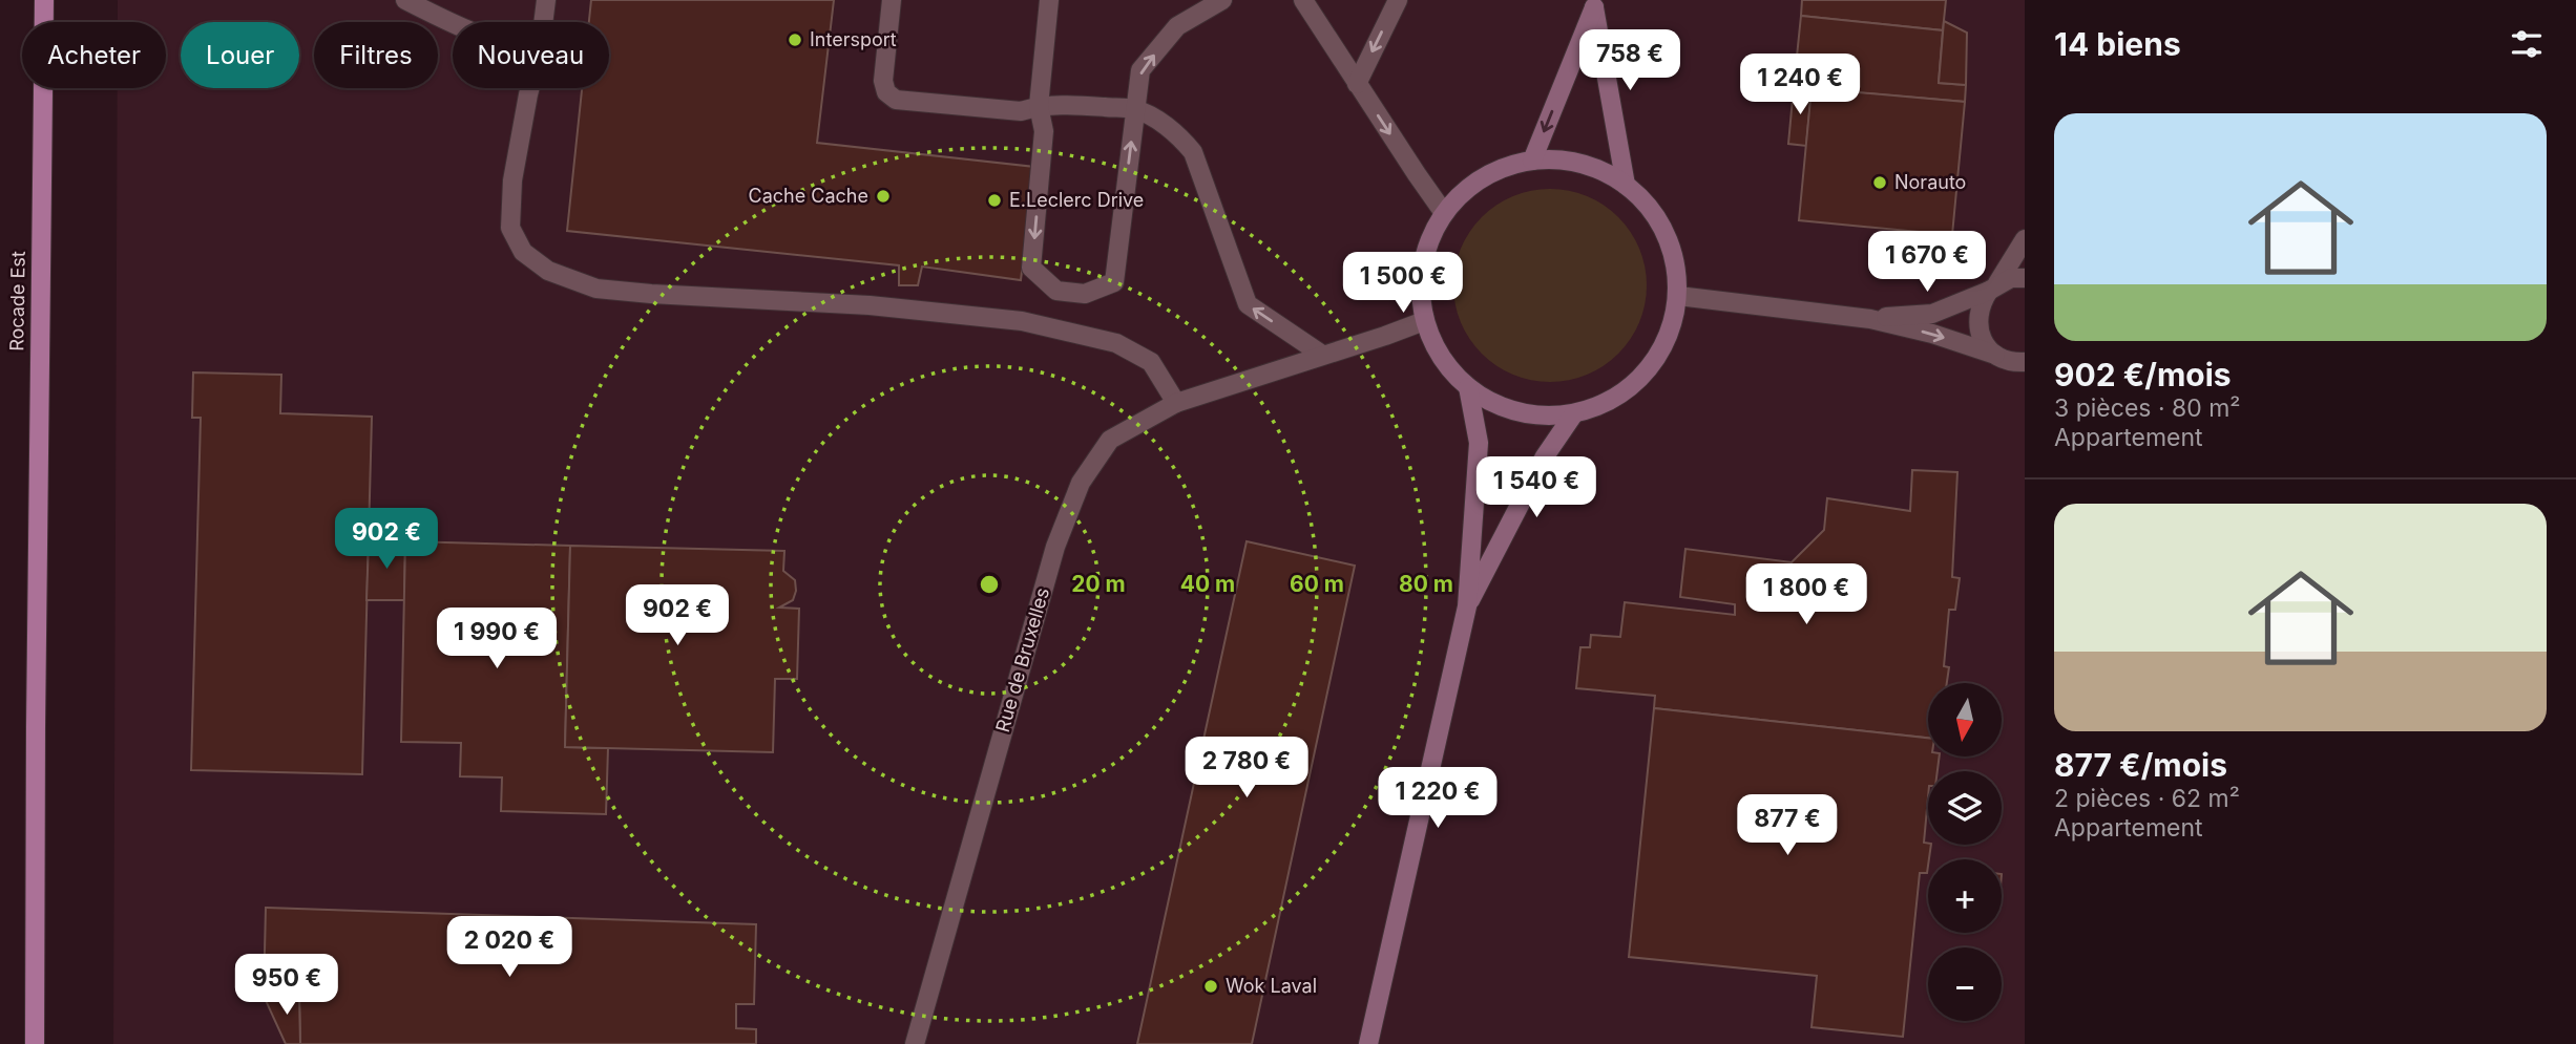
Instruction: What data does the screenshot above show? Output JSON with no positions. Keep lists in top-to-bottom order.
{
  "streets": {
    "main road": ["Rocade Est"],
    "street": ["Rue de Bruxelles"]
  },
  "places": [
    "Intersport",
    "Norauto",
    "Cache Cache",
    "E.Leclerc Drive",
    "Wok Laval"
  ],
  "north": "bottom",
  "page": {
    "heading": "14 biens",
    "chip": [
      "Acheter",
      "Louer",
      "Filtres",
      "Nouveau"
    ],
    "price": [
      "758 €",
      "1 240 €",
      "1 670 €",
      "1 500 €",
      "1 540 €",
      "902 €",
      "1 800 €",
      "902 €",
      "1 990 €",
      "2 780 €",
      "1 220 €",
      "877 €",
      "2 020 €",
      "950 €"
    ],
    "list": [
      {
        "name": "902 €/mois",
        "note": "3 pièces · 80 m² · Appartement"
      },
      {
        "name": "877 €/mois",
        "note": "2 pièces · 62 m² · Appartement"
      }
    ],
    "map_buttons": ["+", "−"]
  },
  "rings": [
    "20 m",
    "40 m",
    "60 m",
    "80 m"
  ]
}
